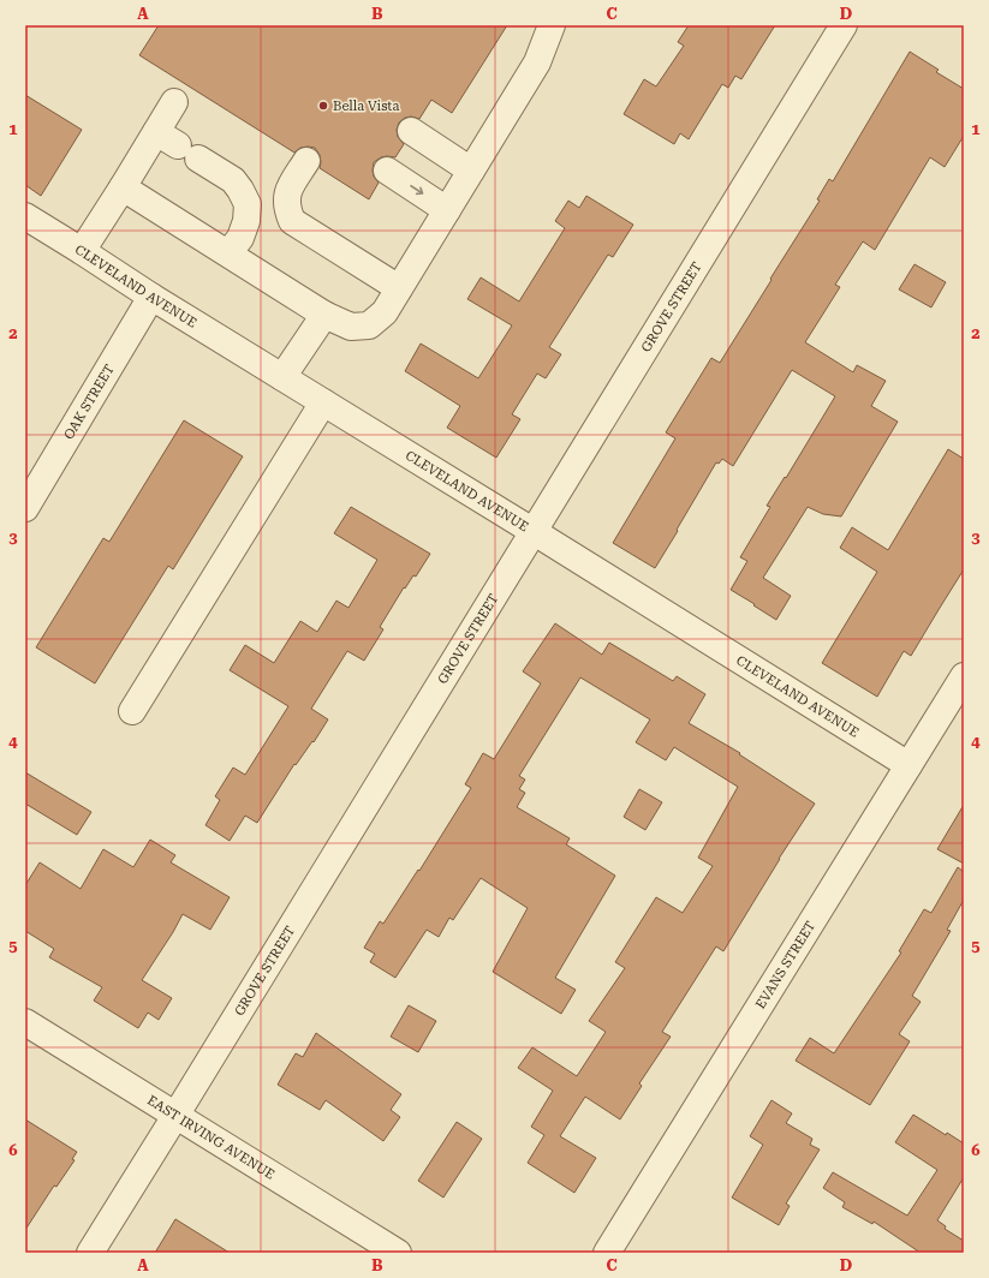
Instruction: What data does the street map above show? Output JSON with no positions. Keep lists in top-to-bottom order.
{
  "streets": {
    "street": [
      "CLEVELAND AVENUE",
      "GROVE STREET",
      "OAK STREET",
      "EVANS STREET",
      "EAST IRVING AVENUE"
    ]
  },
  "crossings": [
    ["CLEVELAND AVENUE", "GROVE STREET"],
    ["CLEVELAND AVENUE", "OAK STREET"],
    ["CLEVELAND AVENUE", "EVANS STREET"],
    ["GROVE STREET", "EAST IRVING AVENUE"]
  ],
  "places": ["Bella Vista"],
  "grid": {
    "columns": [
      "A",
      "B",
      "C",
      "D"
    ],
    "rows": [
      "1",
      "2",
      "3",
      "4",
      "5",
      "6"
    ]
  }
}
